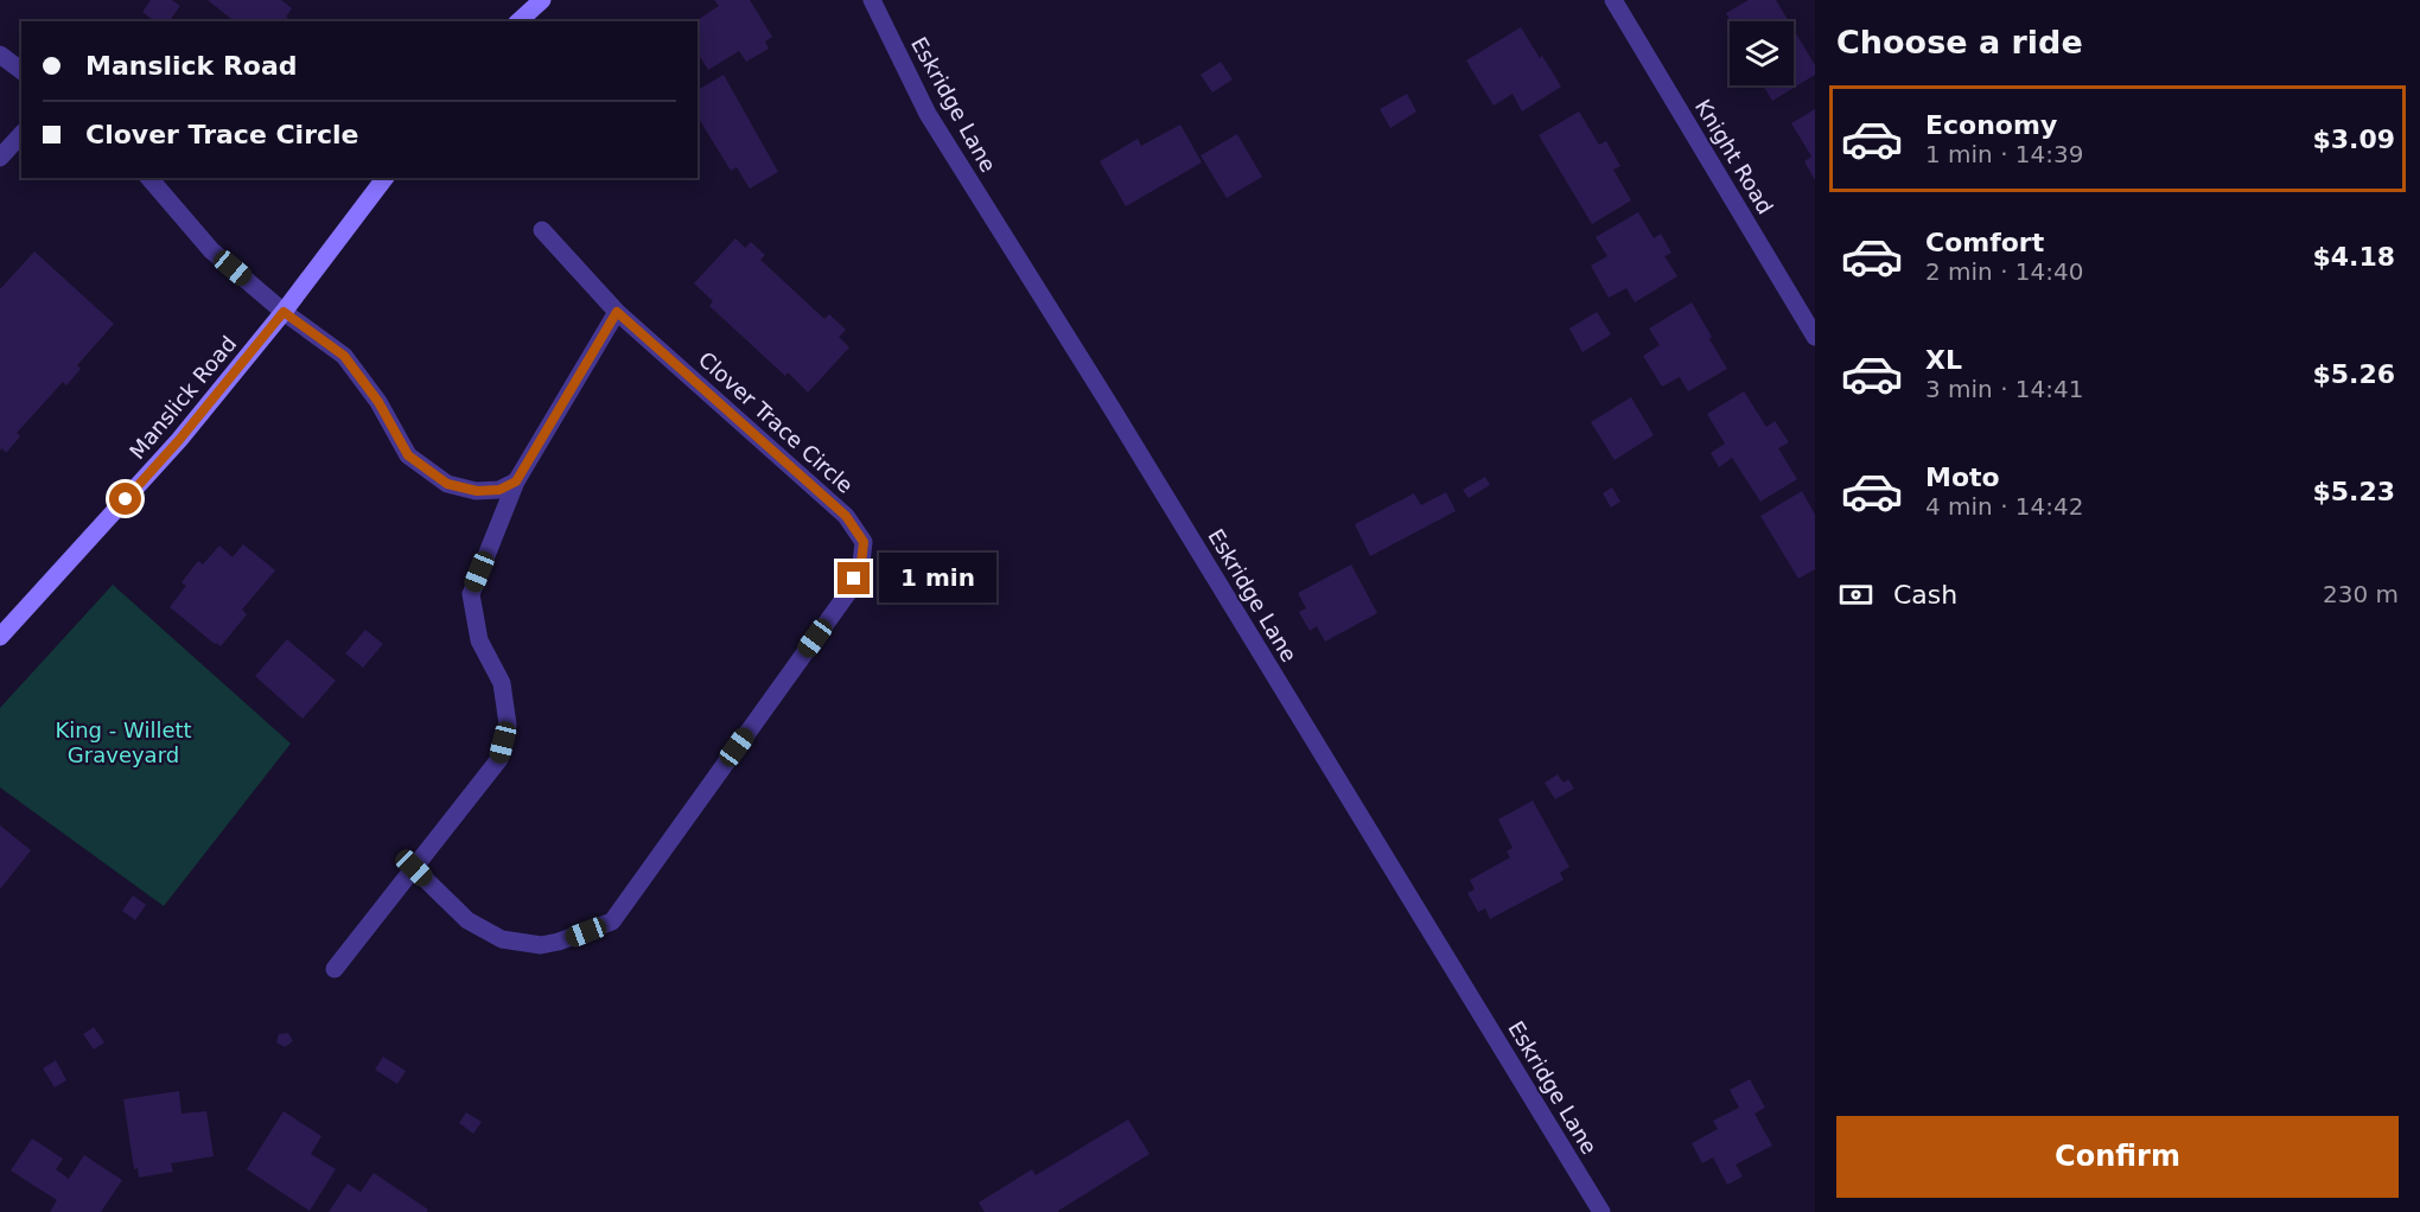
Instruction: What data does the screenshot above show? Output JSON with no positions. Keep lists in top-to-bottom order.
{
  "streets": {
    "main road": ["Manslick Road"],
    "street": ["Eskridge Lane", "Knight Road", "Clover Trace Circle"]
  },
  "parks": ["King - Willett Graveyard"],
  "page": {
    "heading": "Choose a ride",
    "banner": ["Manslick Road", "Clover Trace Circle"],
    "list": [
      {
        "name": "Economy",
        "note": "1 min · 14:39",
        "value": "$3.09"
      },
      {
        "name": "Comfort",
        "note": "2 min · 14:40",
        "value": "$4.18"
      },
      {
        "name": "XL",
        "note": "3 min · 14:41",
        "value": "$5.26"
      },
      {
        "name": "Moto",
        "note": "4 min · 14:42",
        "value": "$5.23"
      }
    ],
    "bubble": "1 min",
    "pay": ["Cash", "230 m"],
    "buttons": "Confirm"
  }
}
